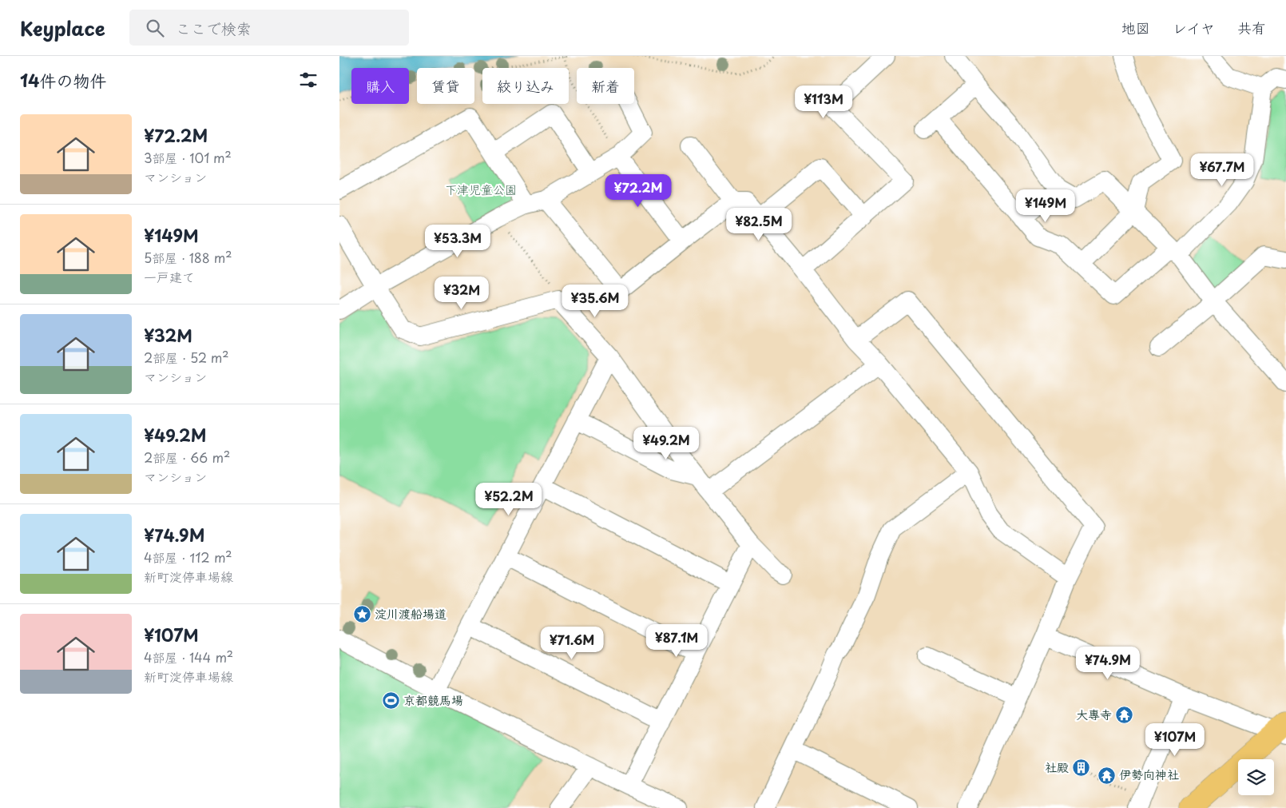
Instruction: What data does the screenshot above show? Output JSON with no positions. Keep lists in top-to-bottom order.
{
  "parks": ["下津児童公園"],
  "places": {
    "place": ["淀川渡船場道"],
    "sports": ["京都競馬場"],
    "temple": ["大專寺", "伊勢向神社"],
    "building": ["社殿"]
  },
  "page": {
    "header": "Keyplace",
    "search": "ここで検索",
    "nav": ["地図", "レイヤ", "共有"],
    "heading": "14件の物件",
    "chip": [
      "購入",
      "賃貸",
      "絞り込み",
      "新着"
    ],
    "price": [
      "¥113M",
      "¥67.7M",
      "¥72.2M",
      "¥149M",
      "¥82.5M",
      "¥53.3M",
      "¥32M",
      "¥35.6M",
      "¥49.2M",
      "¥52.2M",
      "¥87.1M",
      "¥71.6M",
      "¥74.9M",
      "¥107M"
    ],
    "list": [
      {
        "name": "¥72.2M",
        "note": "3部屋 · 101 m² · マンション"
      },
      {
        "name": "¥149M",
        "note": "5部屋 · 188 m² · 一戸建て"
      },
      {
        "name": "¥32M",
        "note": "2部屋 · 52 m² · マンション"
      },
      {
        "name": "¥49.2M",
        "note": "2部屋 · 66 m² · マンション"
      },
      {
        "name": "¥74.9M",
        "note": "4部屋 · 112 m² · 新町淀停車場線"
      },
      {
        "name": "¥107M",
        "note": "4部屋 · 144 m² · 新町淀停車場線"
      }
    ]
  }
}
